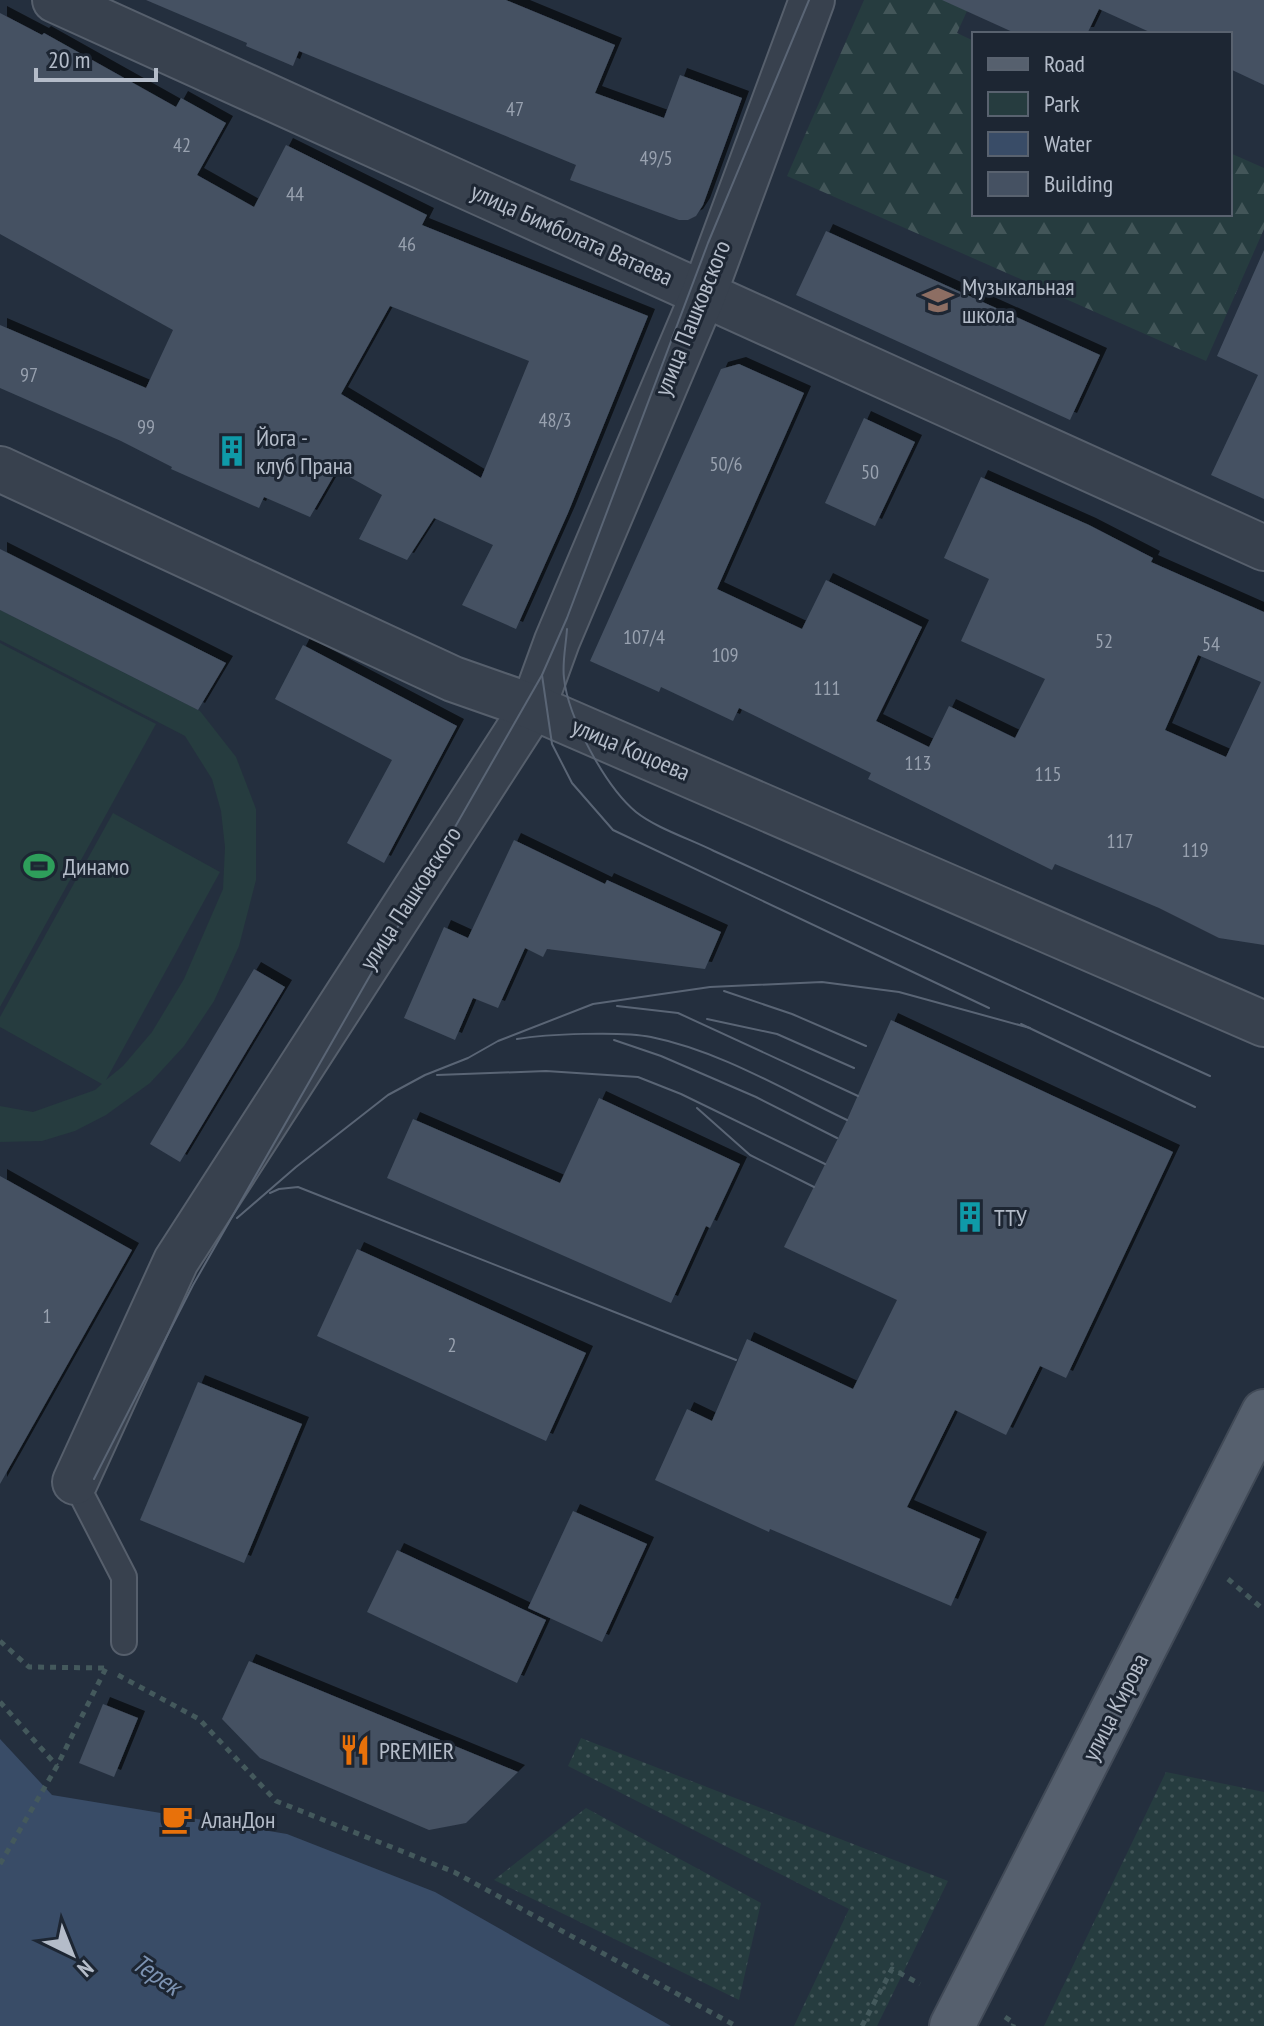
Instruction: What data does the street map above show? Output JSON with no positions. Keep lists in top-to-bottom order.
{
  "streets": {
    "main road": ["улица Кирова"],
    "street": ["улица Бимболата Ватаева", "улица Пашковского", "улица Коцоева"]
  },
  "crossings": [
    ["улица Бимболата Ватаева", "улица Пашковского"],
    ["улица Пашковского", "улица Коцоева"]
  ],
  "water": ["Терек"],
  "places": {
    "school or university": ["Музыкальная школа"],
    "building": ["Йога - клуб Прана", "ТТУ"],
    "sports": ["Динамо"],
    "restaurant": ["PREMIER"],
    "cafe": ["АланДон"]
  },
  "house_numbers": [
    "47",
    "42",
    "49/5",
    "44",
    "46",
    "97",
    "48/3",
    "99",
    "50/6",
    "50",
    "107/4",
    "52",
    "54",
    "109",
    "111",
    "113",
    "115",
    "117",
    "119",
    "1",
    "2"
  ],
  "legend": [
    "Road",
    "Park",
    "Water",
    "Building"
  ],
  "scale_bar": "20 m",
  "north": "bottom right"
}
